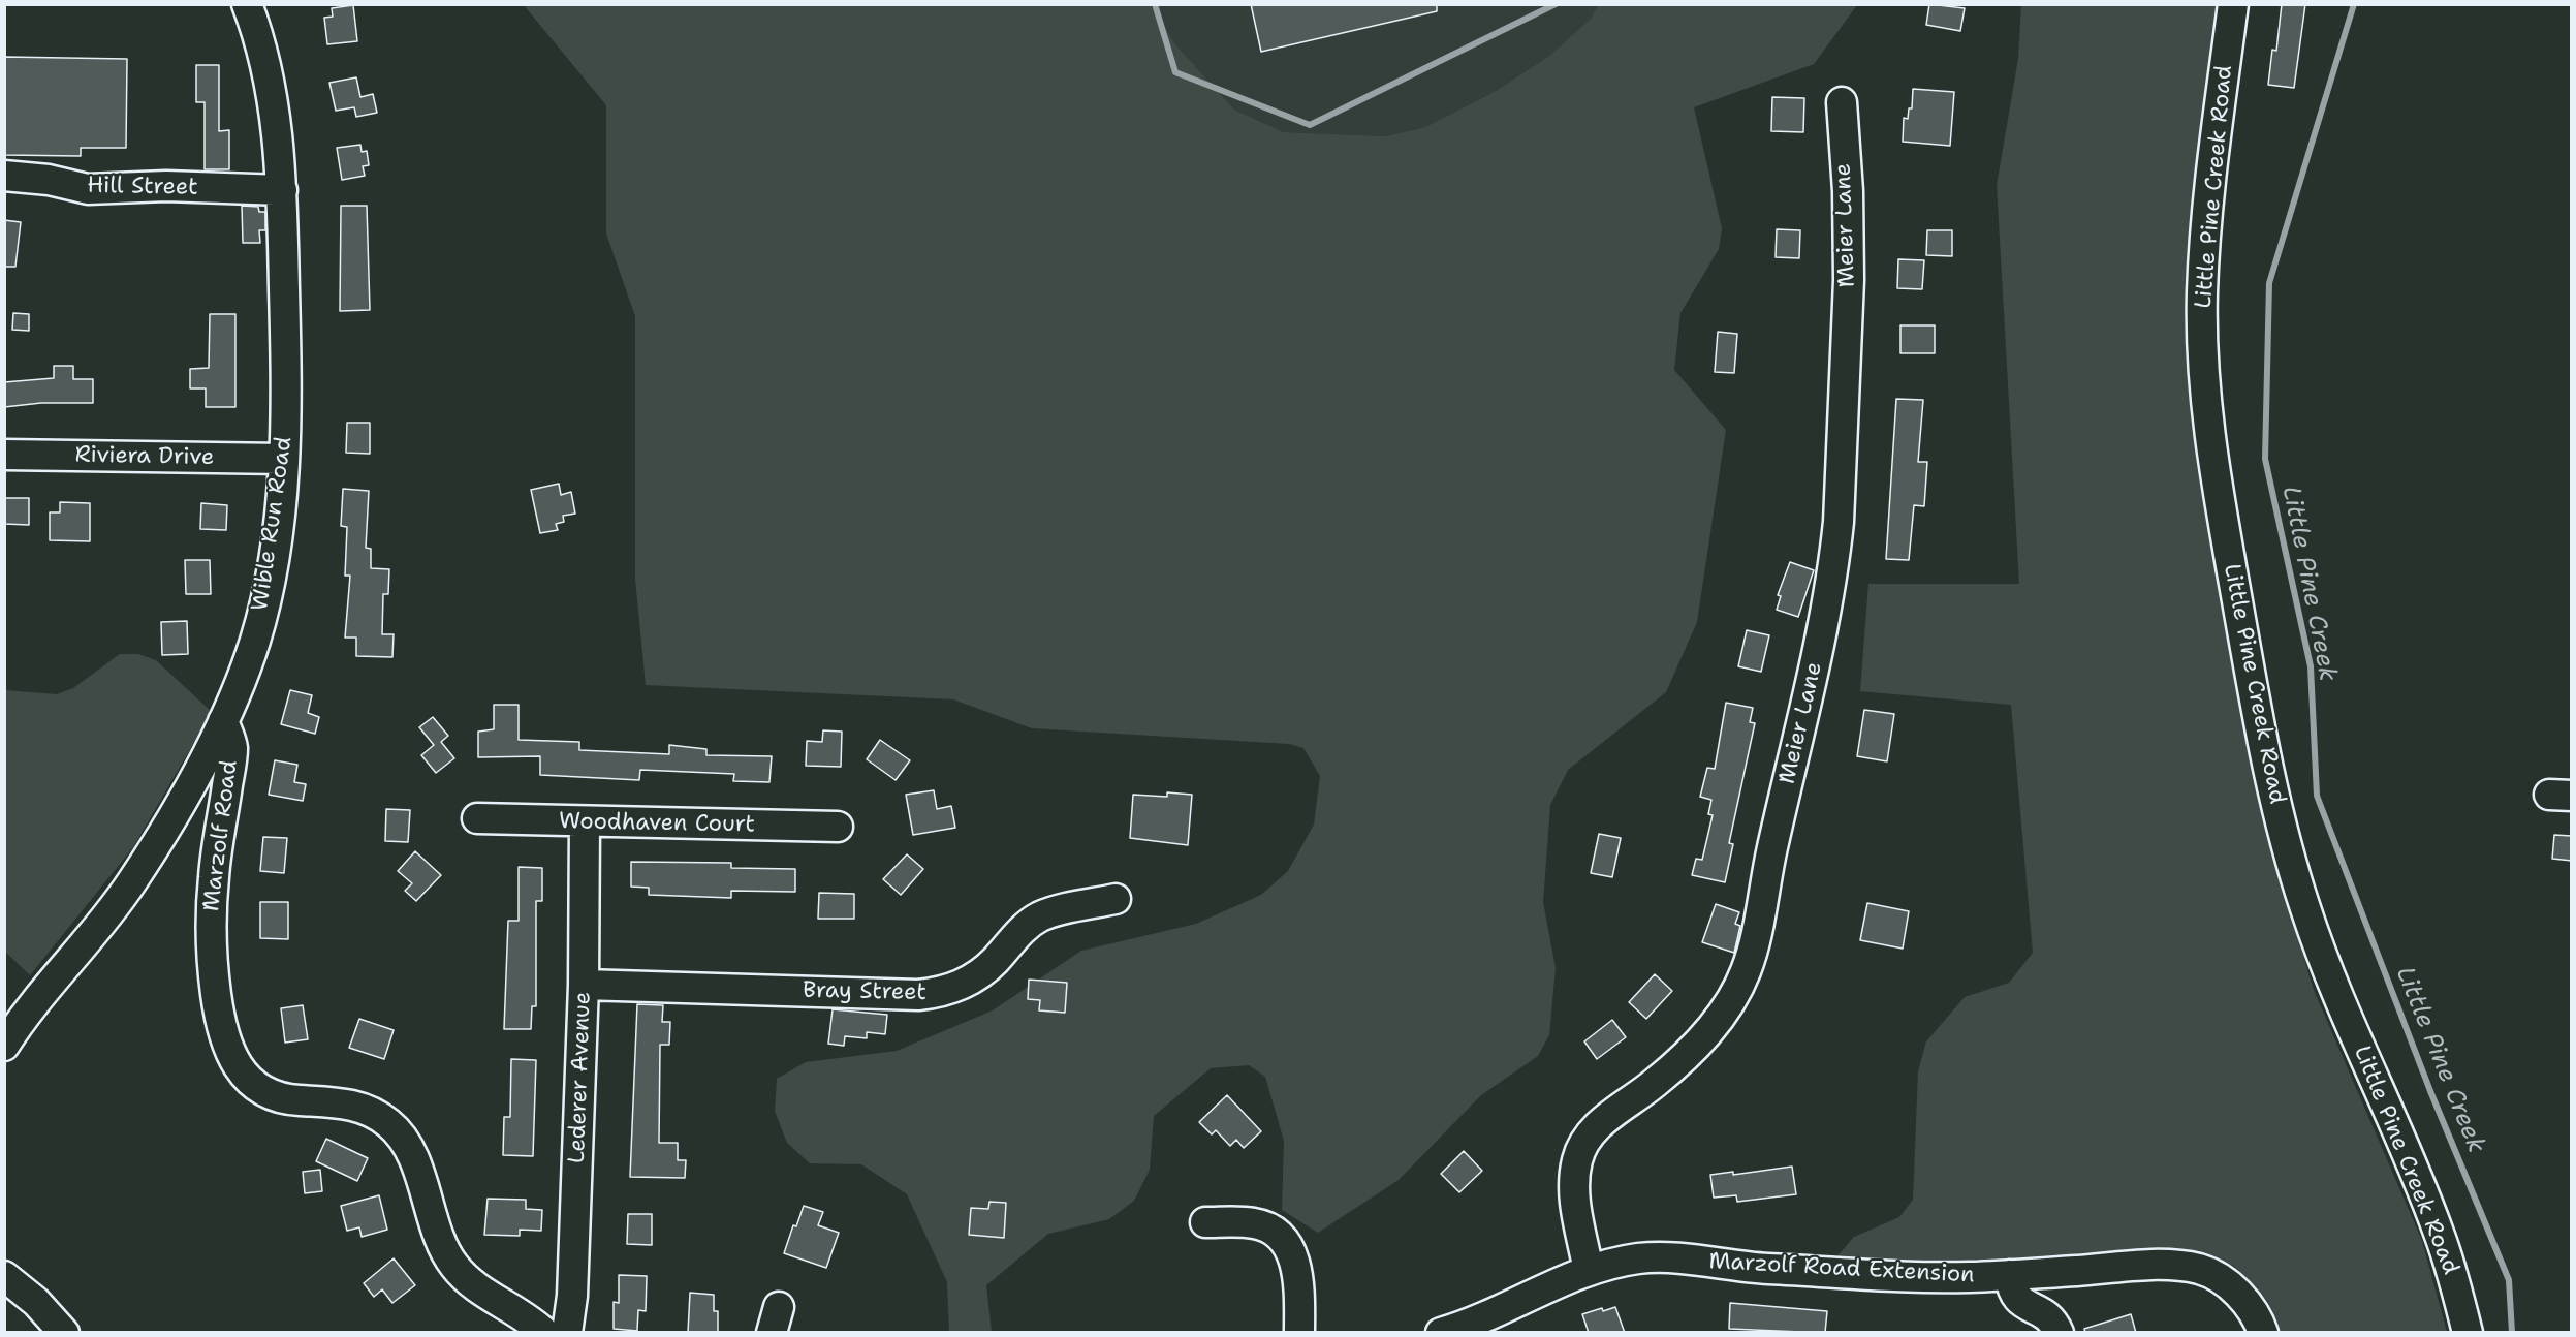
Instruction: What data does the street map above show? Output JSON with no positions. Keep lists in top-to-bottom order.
{
  "streets": {
    "street": [
      "Hill Street",
      "Little Pine Creek Road",
      "Meier Lane",
      "Riviera Drive",
      "Wible Run Road",
      "Woodhaven Court",
      "Marzolf Road",
      "Bray Street",
      "Lederer Avenue",
      "Marzolf Road Extension"
    ]
  },
  "crossings": [
    ["Hill Street", "Wible Run Road"],
    ["Meier Lane", "Marzolf Road Extension"],
    ["Riviera Drive", "Wible Run Road"],
    ["Wible Run Road", "Marzolf Road"],
    ["Woodhaven Court", "Lederer Avenue"],
    ["Bray Street", "Lederer Avenue"]
  ],
  "water": ["Little Pine Creek"]
}
